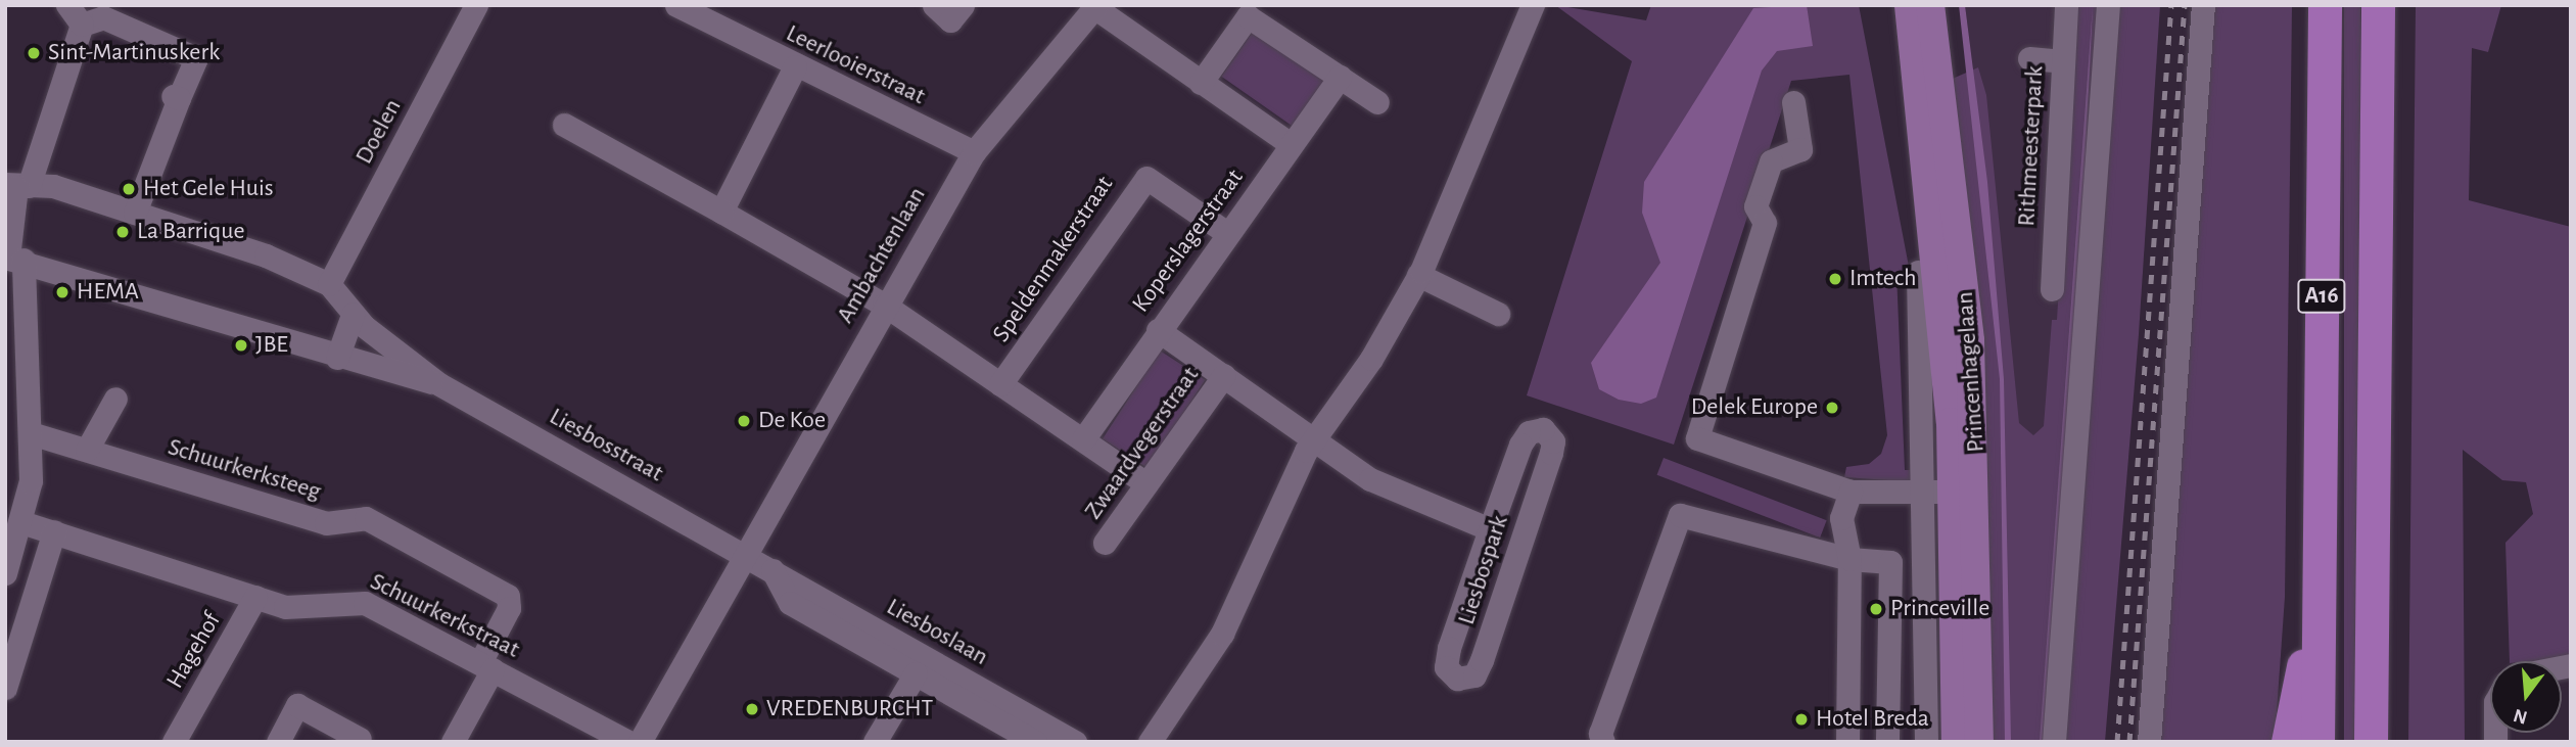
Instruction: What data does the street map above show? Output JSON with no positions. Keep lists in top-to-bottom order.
{
  "streets": {
    "highway": ["A16"],
    "main road": ["Princenhagelaan"],
    "street": [
      "Leerlooierstraat",
      "Doelen",
      "Rithmeesterpark",
      "Koperslagerstraat",
      "Ambachtenlaan",
      "Speldenmakerstraat",
      "Zwaardvegerstraat",
      "Liesbosstraat",
      "Schuurkerksteeg",
      "Liesbospark",
      "Schuurkerkstraat",
      "Liesboslaan",
      "Hagehof"
    ]
  },
  "crossings": [
    ["Leerlooierstraat", "Ambachtenlaan"],
    ["Doelen", "Liesbosstraat"],
    ["Koperslagerstraat", "Speldenmakerstraat"],
    ["Koperslagerstraat", "Zwaardvegerstraat"],
    ["Ambachtenlaan", "Speldenmakerstraat"],
    ["Ambachtenlaan", "Liesbosstraat"],
    ["Ambachtenlaan", "Liesboslaan"],
    ["Speldenmakerstraat", "Zwaardvegerstraat"],
    ["Zwaardvegerstraat", "Liesbospark"],
    ["Liesbosstraat", "Liesboslaan"],
    ["Schuurkerksteeg", "Schuurkerkstraat"],
    ["Schuurkerkstraat", "Hagehof"]
  ],
  "places": [
    "Sint-Martinuskerk",
    "Het Gele Huis",
    "La Barrique",
    "Imtech",
    "HEMA",
    "JBE",
    "Delek Europe",
    "De Koe",
    "Princeville",
    "VREDENBURCHT",
    "Hotel Breda"
  ],
  "north": "bottom"
}
